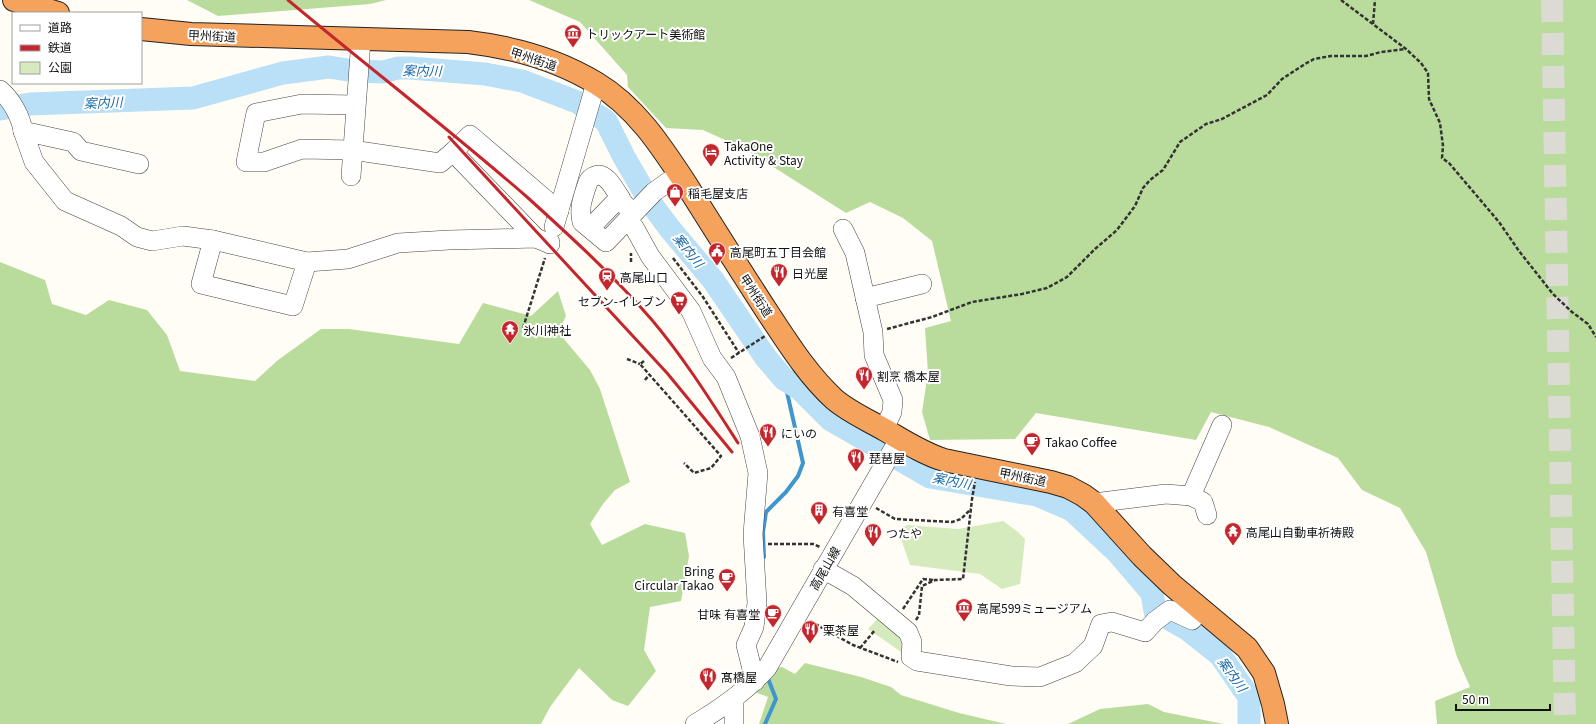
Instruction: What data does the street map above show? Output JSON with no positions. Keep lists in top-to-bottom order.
{
  "streets": {
    "highway": ["甲州街道"],
    "street": ["高尾山線"]
  },
  "crossings": [
    ["甲州街道", "高尾山線"]
  ],
  "water": ["案内川"],
  "places": {
    "museum": ["トリックアート美術館", "高尾599ミュージアム"],
    "hotel": ["TakaOne Activity & Stay"],
    "shop": ["稲毛屋支店"],
    "public building": ["高尾町五丁目会館"],
    "restaurant": [
      "日光屋",
      "割烹 橋本屋",
      "にいの",
      "琵琶屋",
      "つたや",
      "栗茶屋",
      "髙橋屋"
    ],
    "station": ["高尾山口"],
    "supermarket": ["セブン-イレブン"],
    "temple": ["氷川神社", "高尾山自動車祈祷殿"],
    "cafe": ["Takao Coffee", "Bring Circular Takao", "甘味 有喜堂"],
    "building": ["有喜堂"]
  },
  "legend": ["道路", "鉄道", "公園"],
  "scale_bar": "50 m"
}
